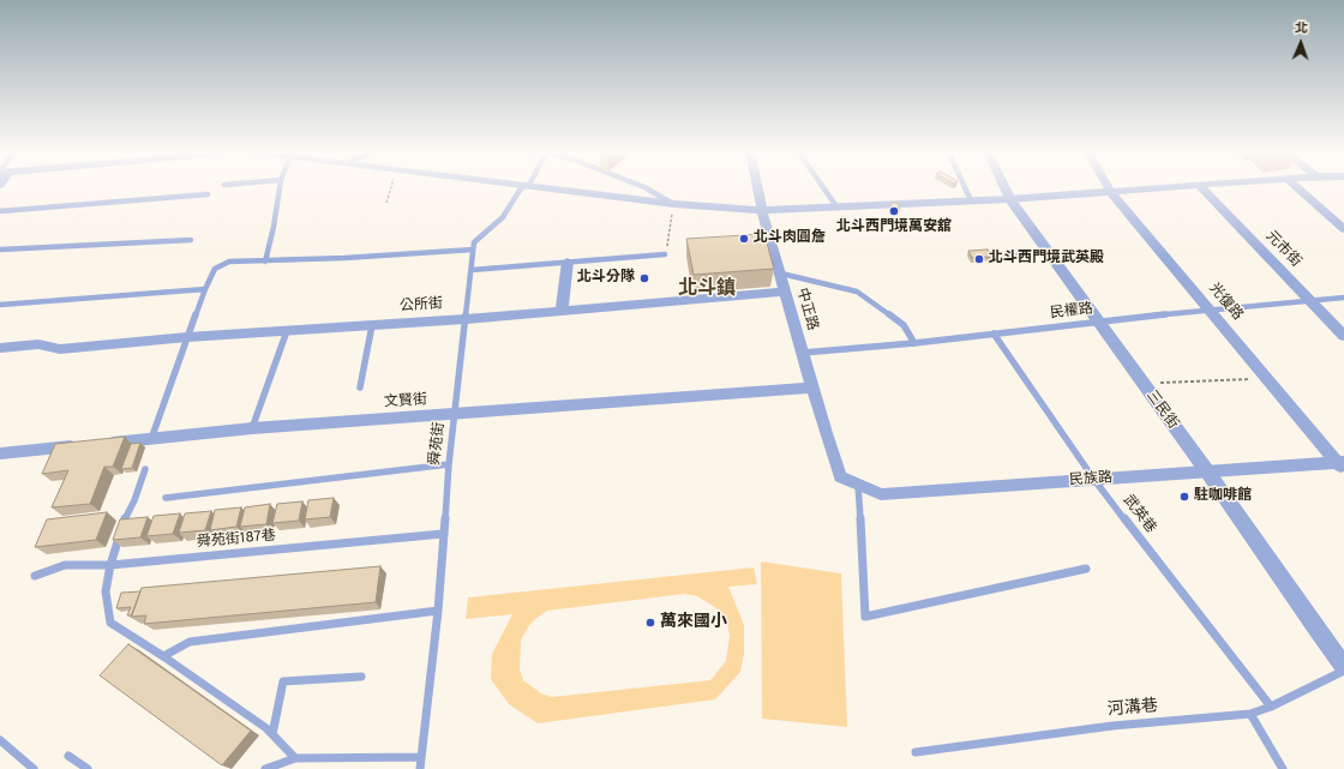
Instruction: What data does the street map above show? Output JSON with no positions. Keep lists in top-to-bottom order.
{
  "streets": {
    "street": [
      "元市街",
      "光復路",
      "公所街",
      "中正路",
      "文賢街",
      "三民街",
      "民族路"
    ],
    "lane": [
      "民權路",
      "舜苑街",
      "武英巷",
      "舜苑街187巷",
      "河溝巷"
    ]
  },
  "crossings": [
    ["元市街", "民權路"],
    ["光復路", "民權路"],
    ["光復路", "民族路"],
    ["公所街", "中正路"],
    ["公所街", "舜苑街"],
    ["中正路", "民權路"],
    ["中正路", "文賢街"],
    ["中正路", "民族路"],
    ["民權路", "三民街"],
    ["民權路", "武英巷"],
    ["文賢街", "舜苑街"],
    ["三民街", "民族路"],
    ["舜苑街", "舜苑街187巷"],
    ["民族路", "武英巷"],
    ["武英巷", "河溝巷"]
  ],
  "districts": ["北斗鎮"],
  "places": [
    "北斗西門境萬安舘",
    "北斗肉圓詹",
    "北斗西門境武英殿",
    "北斗分隊",
    "駐咖啡館",
    "萬來國小"
  ],
  "north": "top"
}
